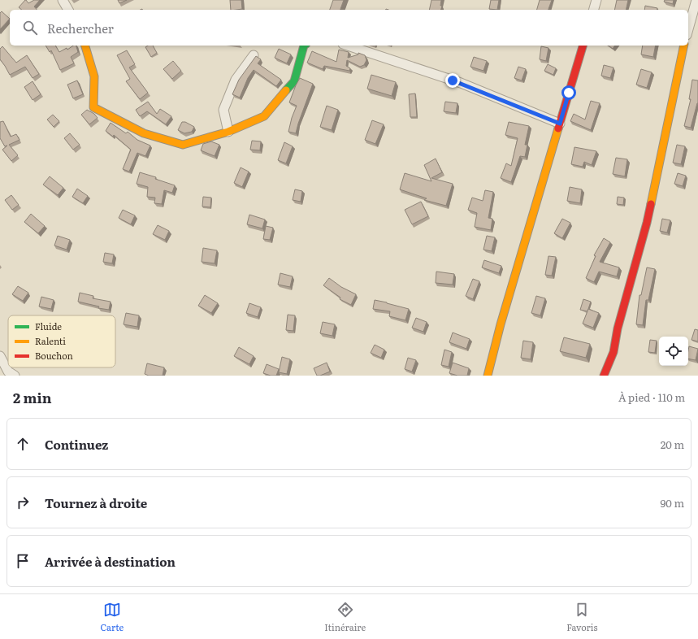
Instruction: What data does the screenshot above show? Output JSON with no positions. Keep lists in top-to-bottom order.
{
  "legend": ["Fluide", "Ralenti", "Bouchon"],
  "page": {
    "search": "Rechercher",
    "heading": ["2 min", "À pied · 110 m"],
    "list": [
      ["Continuez", "20 m"],
      ["Tournez à droite", "90 m"],
      "Arrivée à destination"
    ],
    "nav": ["Carte", "Itinéraire", "Favoris"]
  }
}
